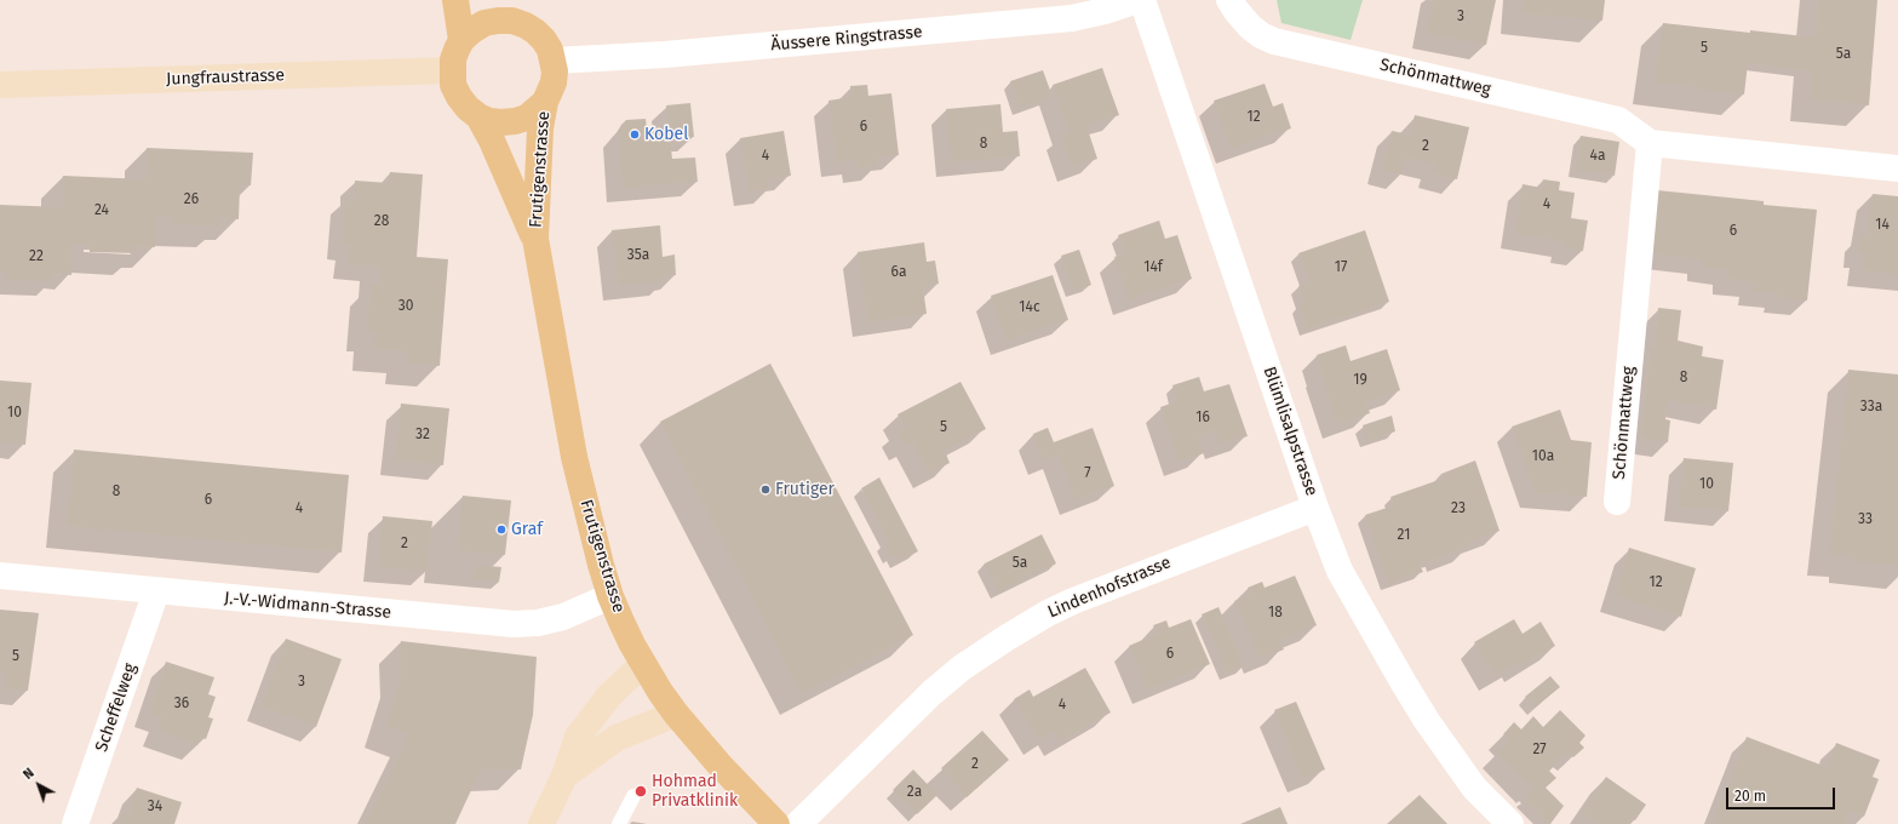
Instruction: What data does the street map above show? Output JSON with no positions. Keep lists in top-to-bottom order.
{
  "streets": {
    "main road": ["Frutigenstrasse"],
    "street": [
      "Äussere Ringstrasse",
      "Jungfraustrasse",
      "Schönmattweg",
      "Blümlisalpstrasse",
      "Lindenhofstrasse",
      "J.-V.-Widmann-Strasse",
      "Scheffelweg"
    ]
  },
  "crossings": [
    ["Äussere Ringstrasse", "Jungfraustrasse"],
    ["Äussere Ringstrasse", "Frutigenstrasse"],
    ["Jungfraustrasse", "Frutigenstrasse"],
    ["Frutigenstrasse", "J.-V.-Widmann-Strasse"],
    ["Blümlisalpstrasse", "Lindenhofstrasse"],
    ["J.-V.-Widmann-Strasse", "Scheffelweg"]
  ],
  "places": [
    "Kobel",
    "Frutiger",
    "Graf",
    "Hohmad Privatklinik"
  ],
  "house_numbers": [
    "3",
    "5",
    "5a",
    "12",
    "6",
    "8",
    "2",
    "4",
    "4a",
    "26",
    "4",
    "24",
    "28",
    "14",
    "6",
    "35a",
    "22",
    "14f",
    "17",
    "6a",
    "30",
    "14c",
    "8",
    "19",
    "33a",
    "10",
    "16",
    "5",
    "32",
    "10a",
    "7",
    "10",
    "8",
    "6",
    "4",
    "23",
    "33",
    "21",
    "2",
    "5a",
    "12",
    "18",
    "6",
    "5",
    "3",
    "36",
    "4",
    "27",
    "2",
    "2a",
    "34"
  ],
  "scale_bar": "20 m",
  "north": "top left"
}
